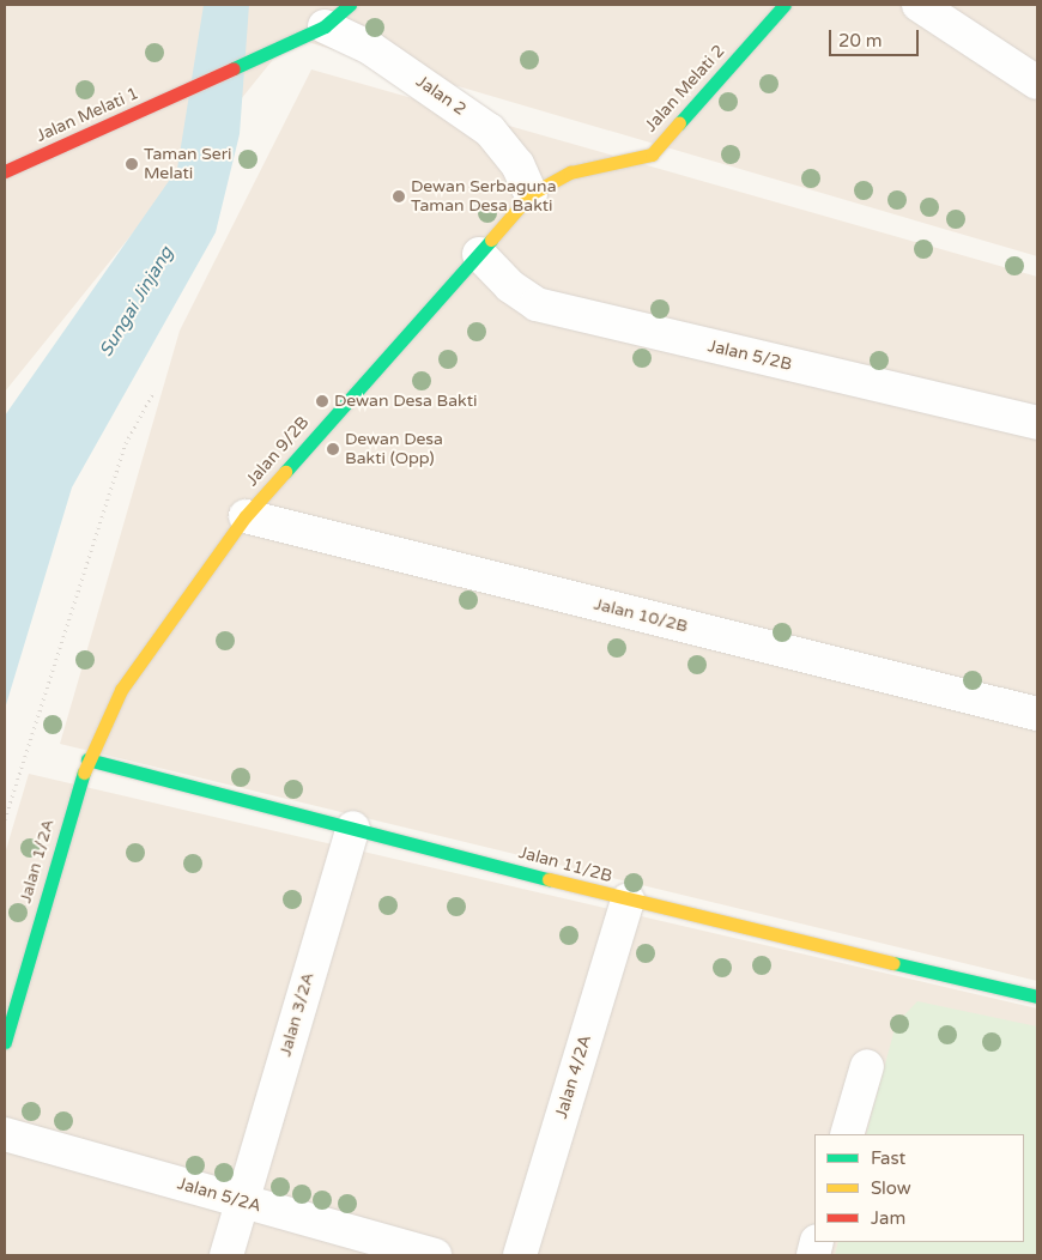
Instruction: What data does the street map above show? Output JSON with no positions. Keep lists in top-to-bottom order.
{
  "streets": {
    "street": [
      "Jalan Melati 2",
      "Jalan 2",
      "Jalan Melati 1",
      "Jalan 5/2B",
      "Jalan 9/2B",
      "Jalan 10/2B",
      "Jalan 1/2A",
      "Jalan 11/2B",
      "Jalan 3/2A",
      "Jalan 4/2A",
      "Jalan 5/2A"
    ]
  },
  "crossings": [
    ["Jalan Melati 2", "Jalan 2"],
    ["Jalan Melati 2", "Jalan 9/2B"],
    ["Jalan 2", "Jalan Melati 1"],
    ["Jalan 2", "Jalan 9/2B"],
    ["Jalan 5/2B", "Jalan 9/2B"],
    ["Jalan 9/2B", "Jalan 10/2B"],
    ["Jalan 9/2B", "Jalan 1/2A"],
    ["Jalan 9/2B", "Jalan 11/2B"],
    ["Jalan 1/2A", "Jalan 11/2B"],
    ["Jalan 11/2B", "Jalan 3/2A"],
    ["Jalan 11/2B", "Jalan 4/2A"],
    ["Jalan 3/2A", "Jalan 5/2A"]
  ],
  "water": ["Sungai Jinjang"],
  "places": [
    "Taman Seri Melati",
    "Dewan Serbaguna Taman Desa Bakti",
    "Dewan Desa Bakti",
    "Dewan Desa Bakti (Opp)"
  ],
  "legend": ["Fast", "Slow", "Jam"],
  "scale_bar": "20 m"
}
